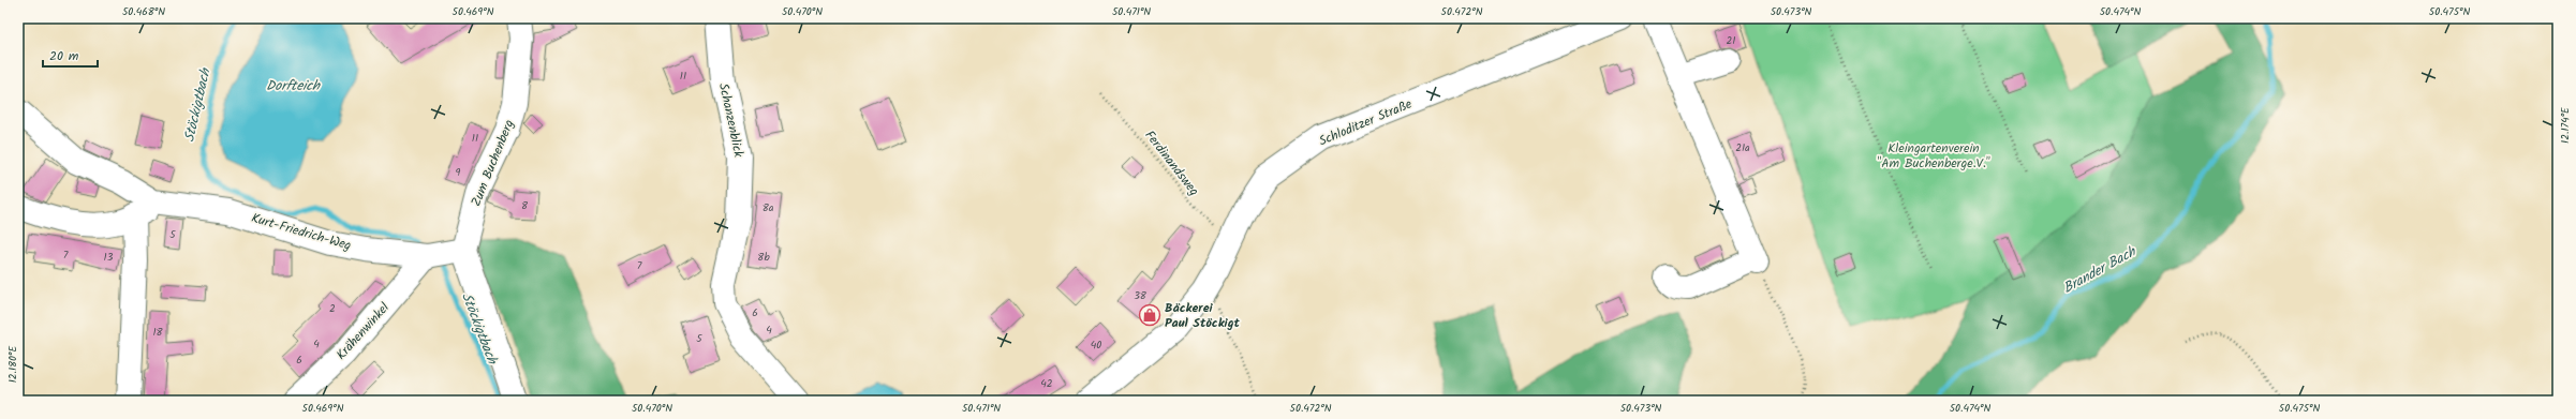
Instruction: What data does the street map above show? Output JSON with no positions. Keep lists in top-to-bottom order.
{
  "streets": {
    "street": [
      "Schanzenblick",
      "Schloditzer Straße",
      "Zum Buchenberg",
      "Kurt-Friedrich-Weg",
      "Krähenwinkel"
    ],
    "path": ["Ferdinandsweg"]
  },
  "crossings": [
    ["Schloditzer Straße", "Ferdinandsweg"],
    ["Zum Buchenberg", "Kurt-Friedrich-Weg"],
    ["Kurt-Friedrich-Weg", "Krähenwinkel"]
  ],
  "water": ["Dorfteich", "Stöckigtbach", "Brander Bach"],
  "parks": ["Kleingartenverein \"Am Buchenberge.V.\""],
  "places": {
    "shop": ["Bäckerei Paul Stöckigt"]
  },
  "house_numbers": [
    "21",
    "11",
    "11",
    "21a",
    "9",
    "8",
    "8a",
    "5",
    "7",
    "13",
    "8b",
    "7",
    "38",
    "2",
    "6",
    "4",
    "18",
    "5",
    "4",
    "40",
    "6",
    "42"
  ],
  "scale_bar": "20 m",
  "coordinates": [
    "50.468°N",
    "50.469°N",
    "50.470°N",
    "50.471°N",
    "50.472°N",
    "50.473°N",
    "50.474°N",
    "50.475°N",
    "12.174°E",
    "12.180°E"
  ]
}
